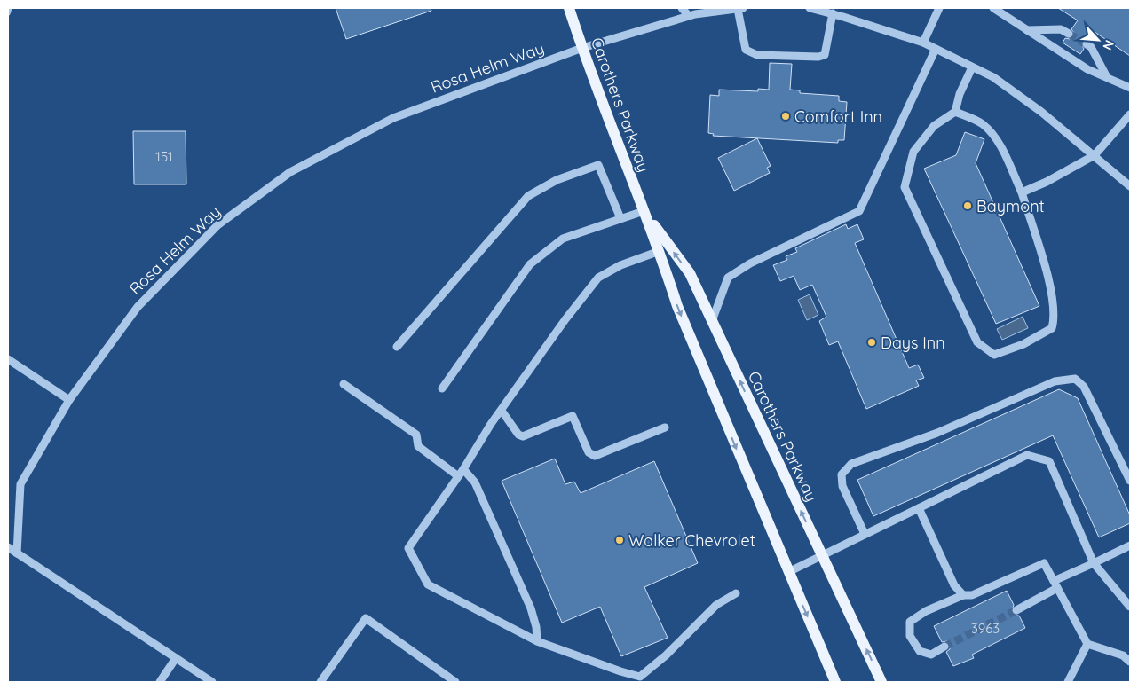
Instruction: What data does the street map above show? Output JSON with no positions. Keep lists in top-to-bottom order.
{
  "streets": {
    "main road": ["Carothers Parkway"],
    "street": ["Rosa Helm Way"]
  },
  "crossings": [
    ["Rosa Helm Way", "Carothers Parkway"]
  ],
  "places": [
    "Comfort Inn",
    "Baymont",
    "Days Inn",
    "Walker Chevrolet"
  ],
  "house_numbers": ["151", "3963"],
  "north": "bottom right"
}
